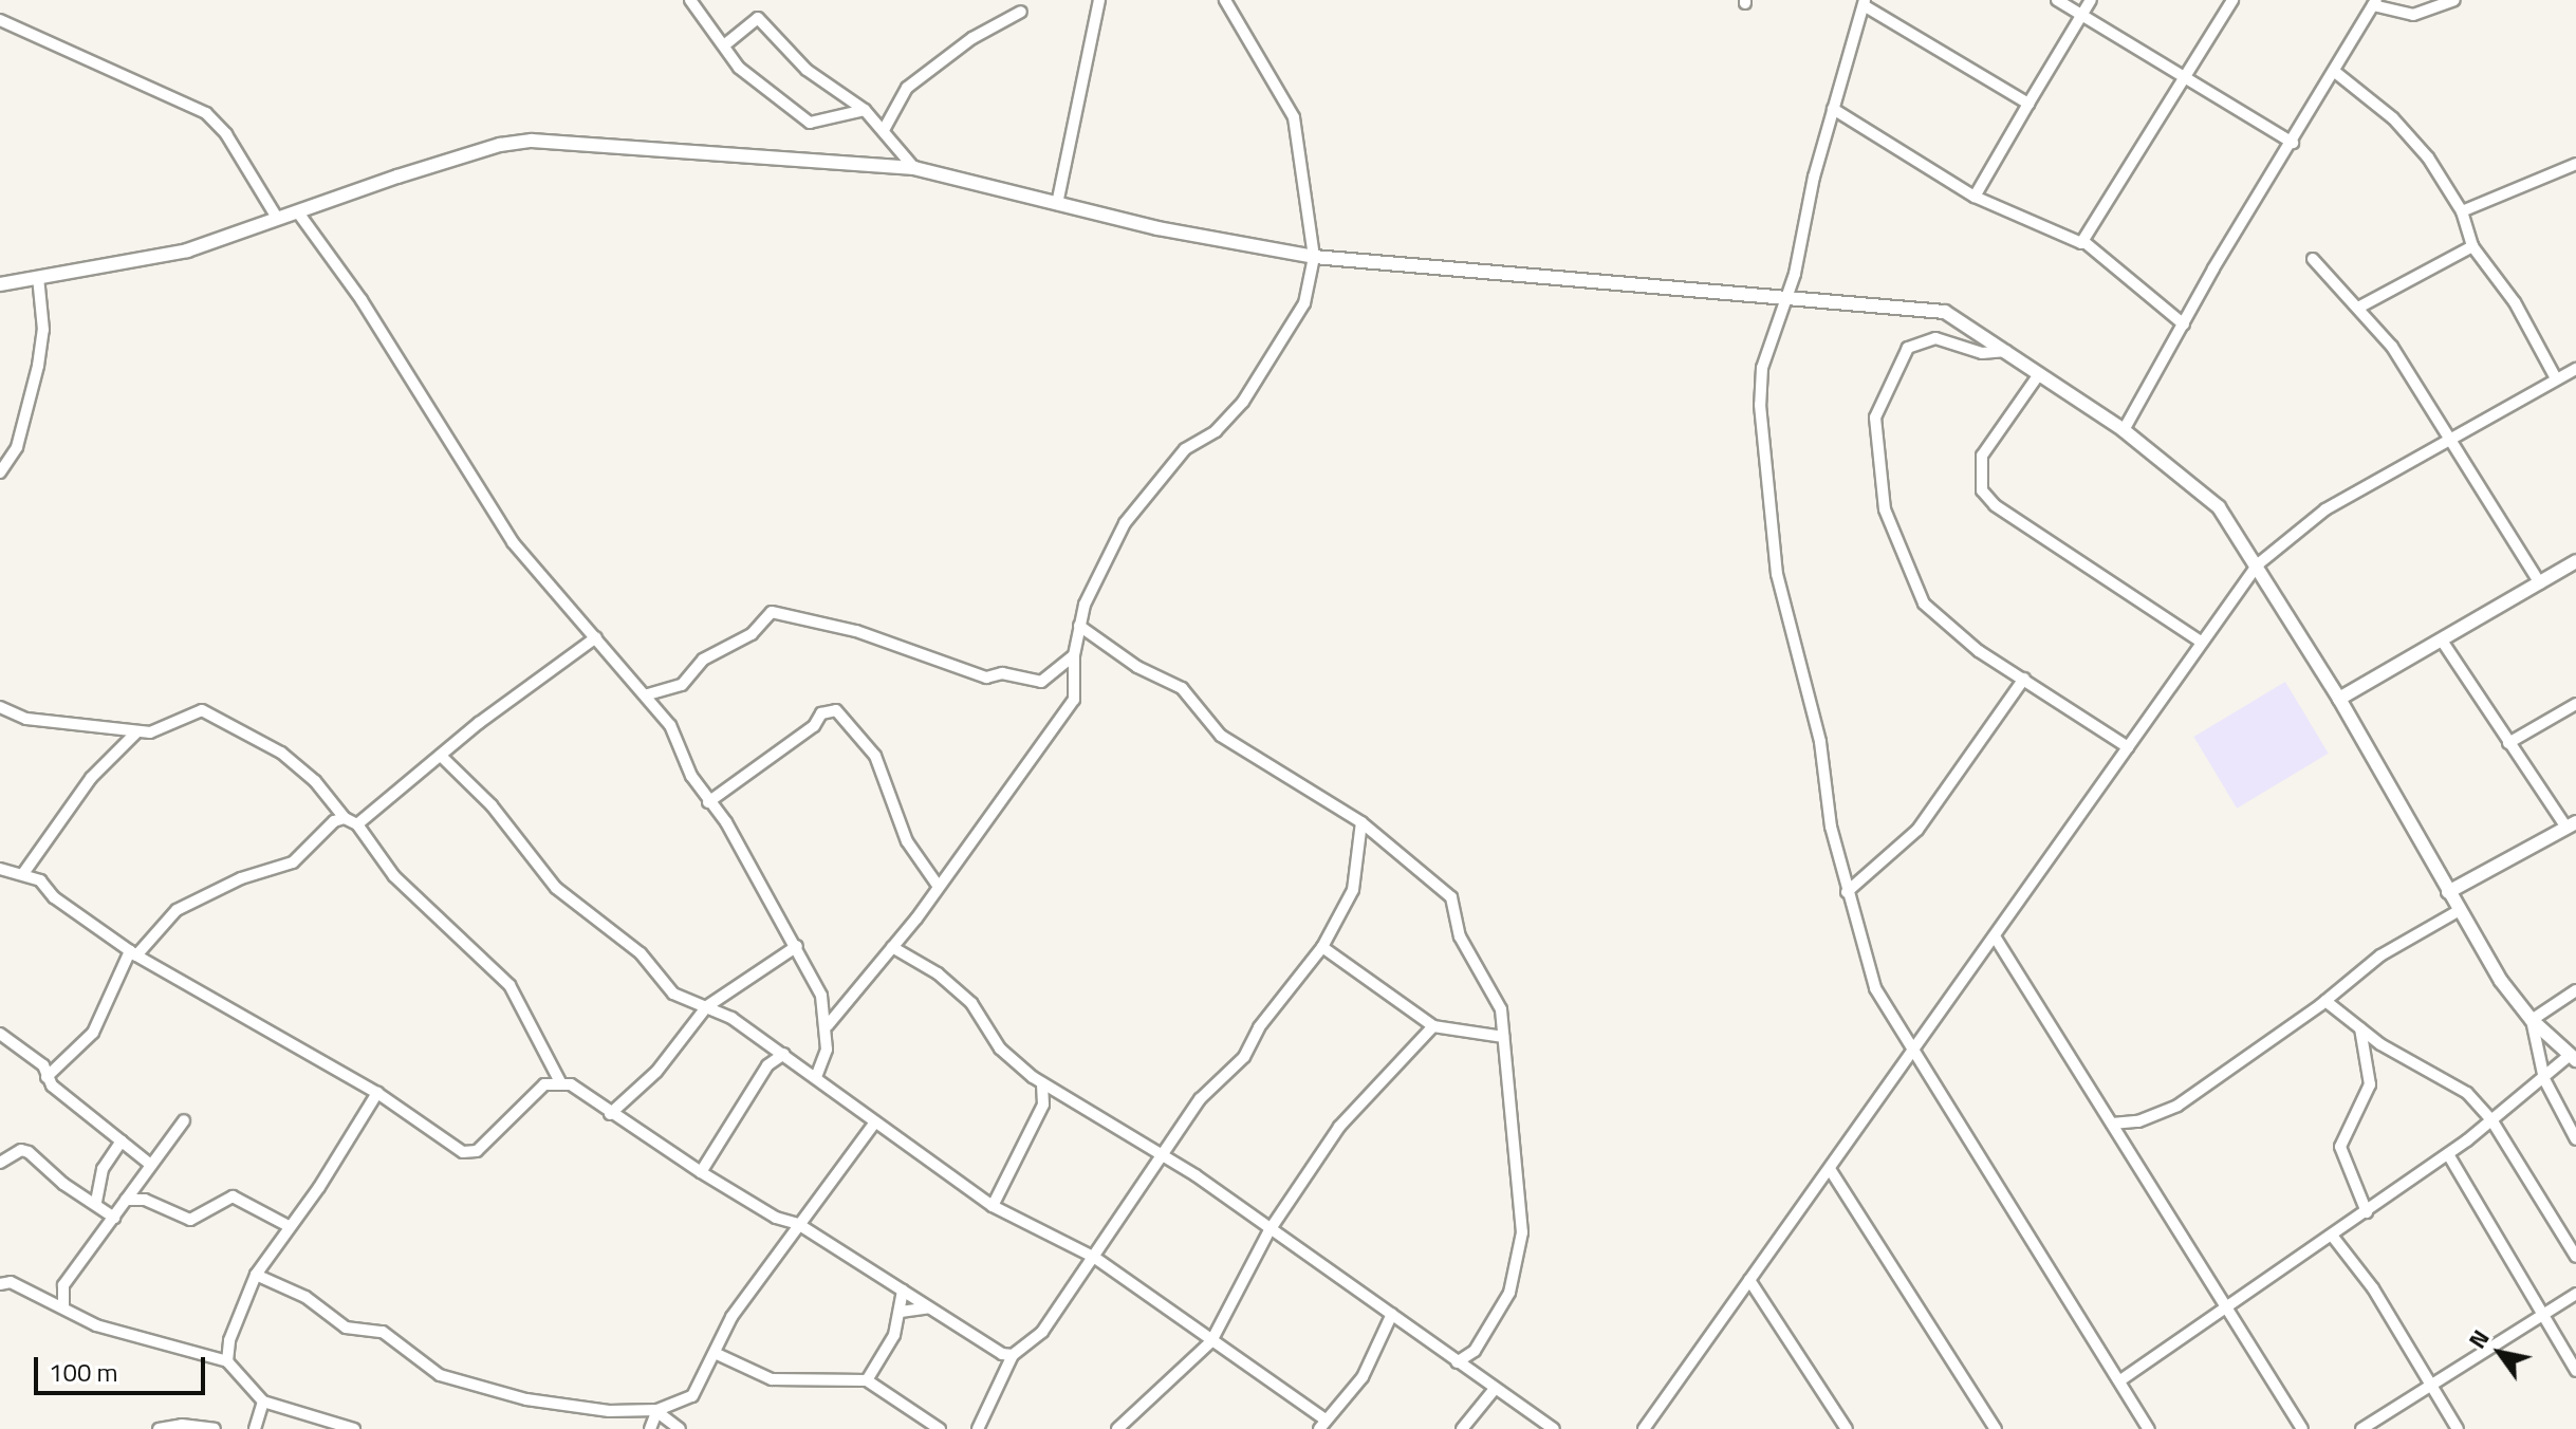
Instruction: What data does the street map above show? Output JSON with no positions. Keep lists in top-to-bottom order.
{
  "scale_bar": "100 m",
  "north": "top left"
}
